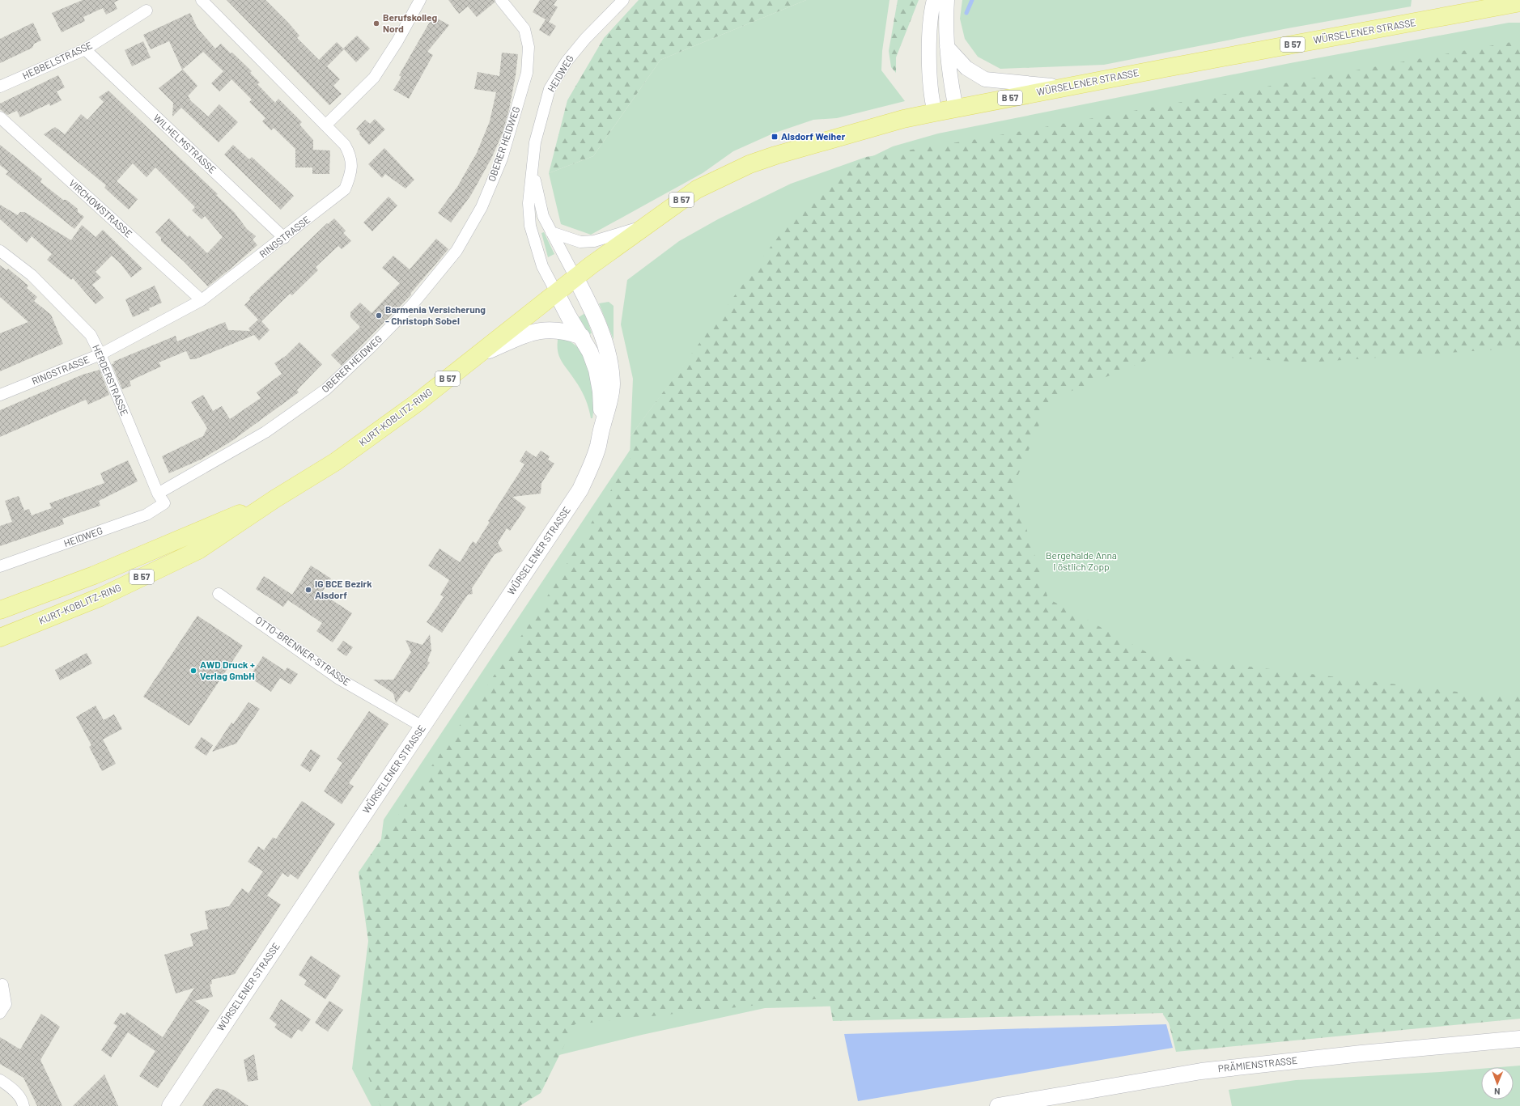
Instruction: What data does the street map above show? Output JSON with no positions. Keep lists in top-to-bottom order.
{
  "streets": {
    "main road": [
      "WÜRSELENER STRASSE",
      "B 57",
      "KURT-KOBLITZ-RING",
      "PRÄMIENSTRASSE"
    ],
    "street": [
      "HEBBELSTRASSE",
      "HEIDWEG",
      "WILHELMSTRASSE",
      "OBERER HEIDWEG",
      "VIRCHOWSTRASSE",
      "RINGSTRASSE",
      "HERDERSTRASSE",
      "OTTO-BRENNER-STRASSE"
    ]
  },
  "crossings": [
    ["WÜRSELENER STRASSE", "HEIDWEG"],
    ["WÜRSELENER STRASSE", "KURT-KOBLITZ-RING"],
    ["WÜRSELENER STRASSE", "OTTO-BRENNER-STRASSE"],
    ["HEBBELSTRASSE", "WILHELMSTRASSE"],
    ["HEIDWEG", "HERDERSTRASSE"],
    ["HEIDWEG", "KURT-KOBLITZ-RING"],
    ["WILHELMSTRASSE", "RINGSTRASSE"],
    ["OBERER HEIDWEG", "HERDERSTRASSE"],
    ["VIRCHOWSTRASSE", "RINGSTRASSE"],
    ["RINGSTRASSE", "HERDERSTRASSE"]
  ],
  "parks": ["Bergehalde Anna I östlich Zopp"],
  "places": {
    "other": [
      "Berufskolleg Nord",
      "Barmenia Versicherung - Christoph Sobel",
      "IG BCE Bezirk Alsdorf",
      "AWD Druck + Verlag GmbH"
    ],
    "transit": ["Alsdorf Weiher"]
  },
  "north": "bottom"
}
